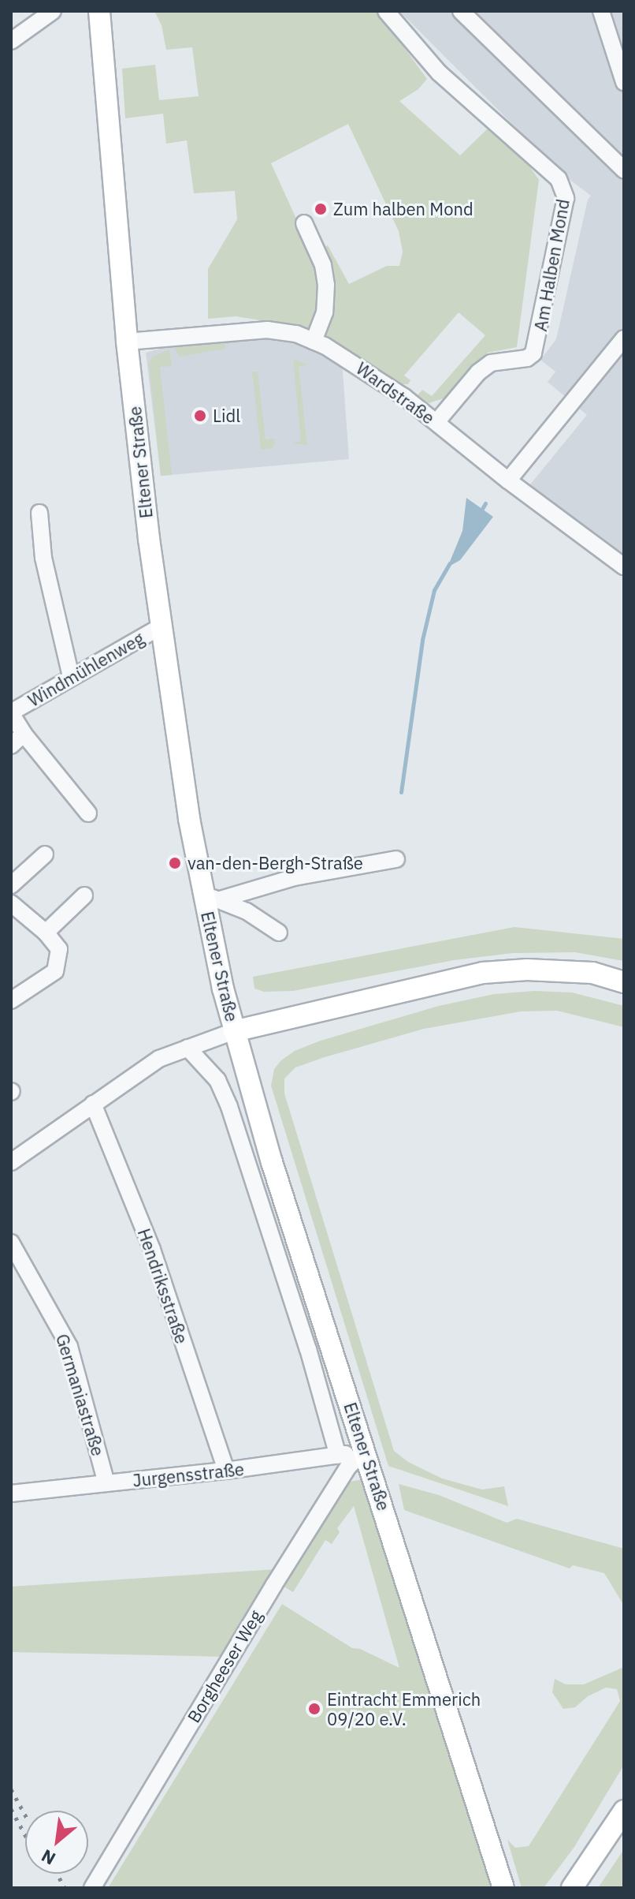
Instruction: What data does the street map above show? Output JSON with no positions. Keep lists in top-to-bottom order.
{
  "streets": {
    "main road": ["Eltener Straße"],
    "street": [
      "Am Halben Mond",
      "Wardstraße",
      "Windmühlenweg",
      "Hendriksstraße",
      "Germaniastraße",
      "Jurgensstraße",
      "Borgheeser Weg"
    ]
  },
  "crossings": [
    ["Am Halben Mond", "Wardstraße"],
    ["Wardstraße", "Eltener Straße"],
    ["Eltener Straße", "Windmühlenweg"],
    ["Eltener Straße", "Jurgensstraße"],
    ["Eltener Straße", "Borgheeser Weg"],
    ["Hendriksstraße", "Jurgensstraße"],
    ["Germaniastraße", "Jurgensstraße"],
    ["Jurgensstraße", "Borgheeser Weg"]
  ],
  "places": [
    "Zum halben Mond",
    "Lidl",
    "van-den-Bergh-Straße",
    "Eintracht Emmerich 09/20 e.V."
  ],
  "north": "bottom left"
}
